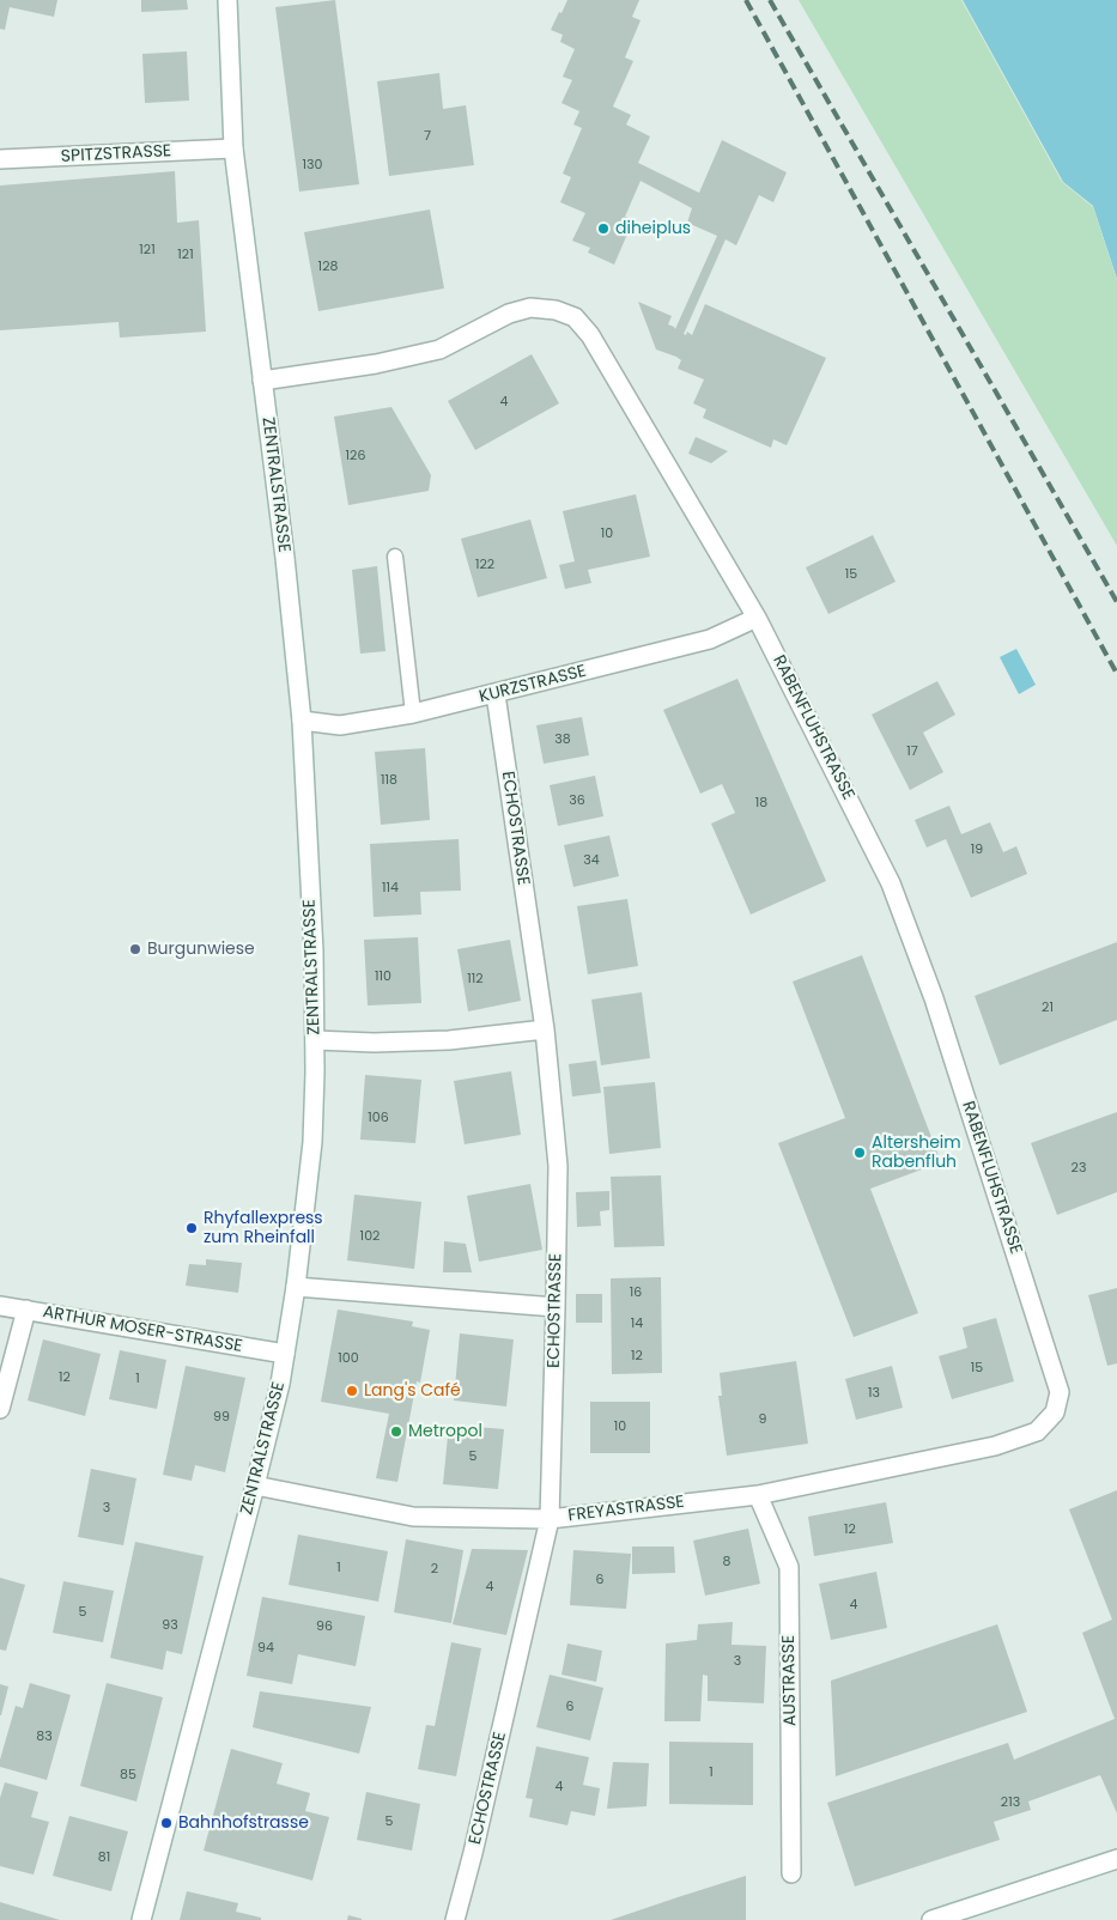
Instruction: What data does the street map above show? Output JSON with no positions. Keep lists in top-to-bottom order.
{
  "streets": {
    "street": [
      "SPITZSTRASSE",
      "ZENTRALSTRASSE",
      "KURZSTRASSE",
      "RABENFLUHSTRASSE",
      "ECHOSTRASSE",
      "ARTHUR MOSER-STRASSE",
      "FREYASTRASSE",
      "AUSTRASSE"
    ]
  },
  "crossings": [
    ["SPITZSTRASSE", "ZENTRALSTRASSE"],
    ["ZENTRALSTRASSE", "KURZSTRASSE"],
    ["ZENTRALSTRASSE", "RABENFLUHSTRASSE"],
    ["ZENTRALSTRASSE", "ARTHUR MOSER-STRASSE"],
    ["ZENTRALSTRASSE", "FREYASTRASSE"],
    ["KURZSTRASSE", "RABENFLUHSTRASSE"],
    ["KURZSTRASSE", "ECHOSTRASSE"],
    ["RABENFLUHSTRASSE", "FREYASTRASSE"],
    ["ECHOSTRASSE", "FREYASTRASSE"],
    ["FREYASTRASSE", "AUSTRASSE"]
  ],
  "places": [
    "diheiplus",
    "Burgunwiese",
    "Altersheim Rabenfluh",
    "Rhyfallexpress zum Rheinfall",
    "Lang's Café",
    "Metropol",
    "Bahnhofstrasse"
  ],
  "house_numbers": [
    "7",
    "130",
    "121",
    "121",
    "128",
    "4",
    "126",
    "10",
    "122",
    "15",
    "38",
    "17",
    "118",
    "36",
    "18",
    "19",
    "34",
    "114",
    "110",
    "112",
    "21",
    "106",
    "23",
    "102",
    "16",
    "14",
    "12",
    "100",
    "15",
    "12",
    "1",
    "13",
    "99",
    "9",
    "10",
    "5",
    "3",
    "12",
    "8",
    "1",
    "2",
    "6",
    "4",
    "4",
    "5",
    "93",
    "96",
    "94",
    "3",
    "6",
    "83",
    "1",
    "85",
    "4",
    "213",
    "5",
    "81"
  ]
}
